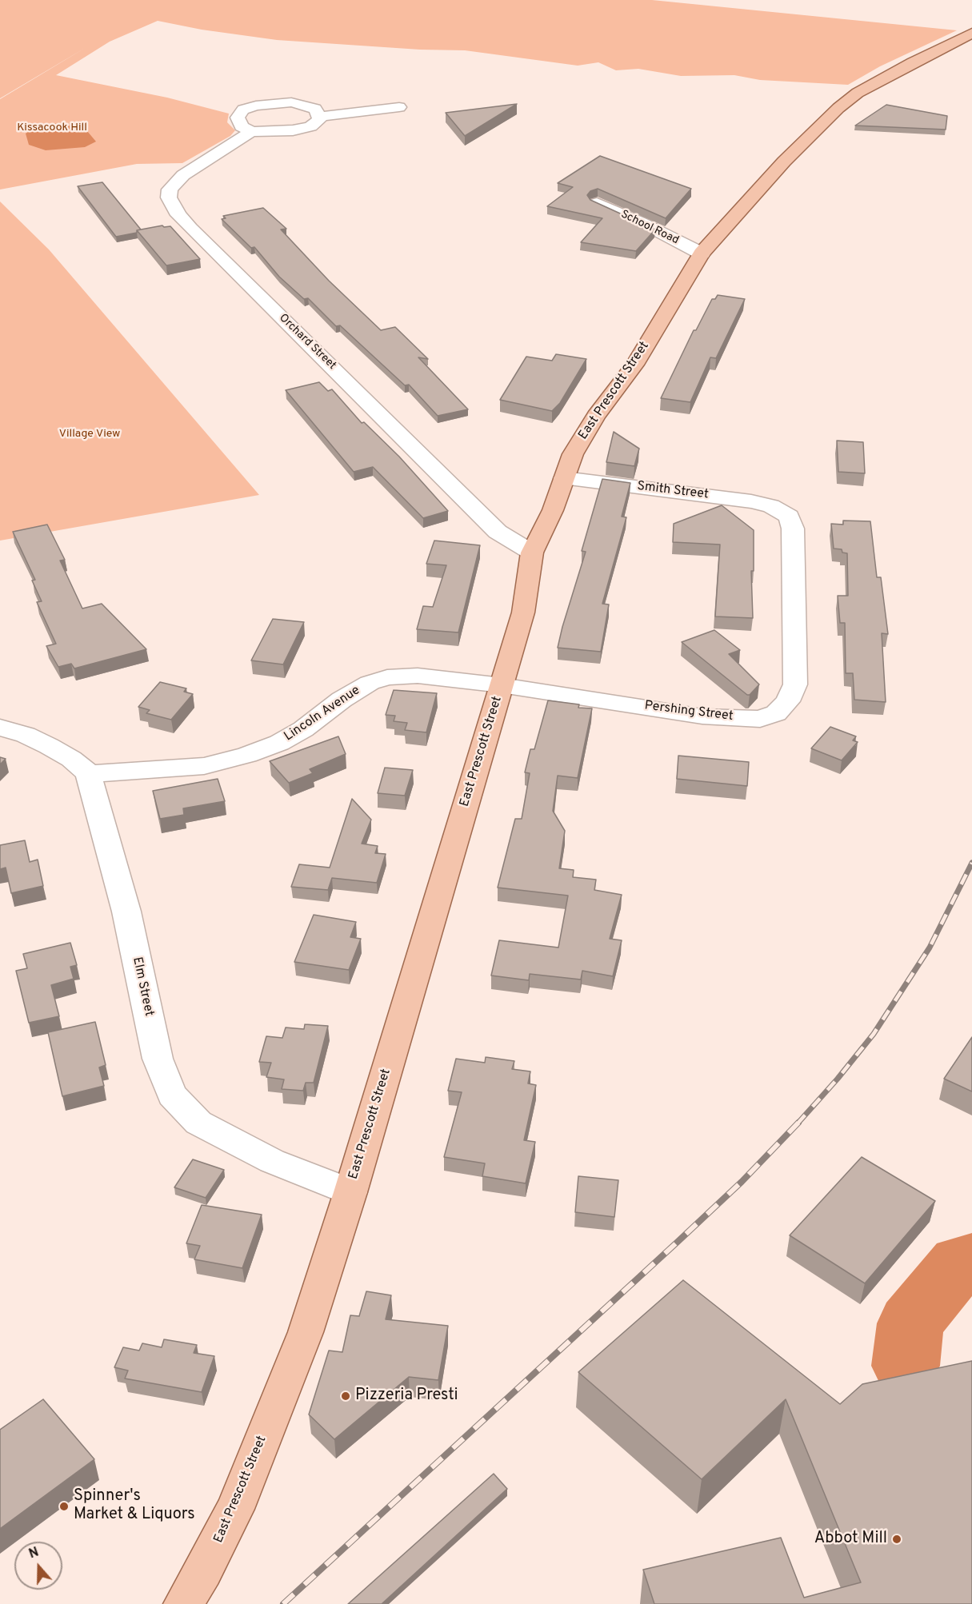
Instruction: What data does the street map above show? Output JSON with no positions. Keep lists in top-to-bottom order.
{
  "streets": {
    "main road": ["East Prescott Street"],
    "street": [
      "School Road",
      "Orchard Street",
      "Smith Street",
      "Pershing Street",
      "Lincoln Avenue",
      "Elm Street"
    ]
  },
  "crossings": [
    ["School Road", "East Prescott Street"],
    ["Orchard Street", "East Prescott Street"],
    ["East Prescott Street", "Smith Street"],
    ["East Prescott Street", "Pershing Street"],
    ["East Prescott Street", "Lincoln Avenue"],
    ["East Prescott Street", "Elm Street"],
    ["Smith Street", "Pershing Street"],
    ["Pershing Street", "Lincoln Avenue"],
    ["Lincoln Avenue", "Elm Street"]
  ],
  "parks": ["Kissacook Hill", "Village View"],
  "places": ["Pizzeria Presti", "Spinner's Market & Liquors", "Abbot Mill"],
  "north": "top"
}
